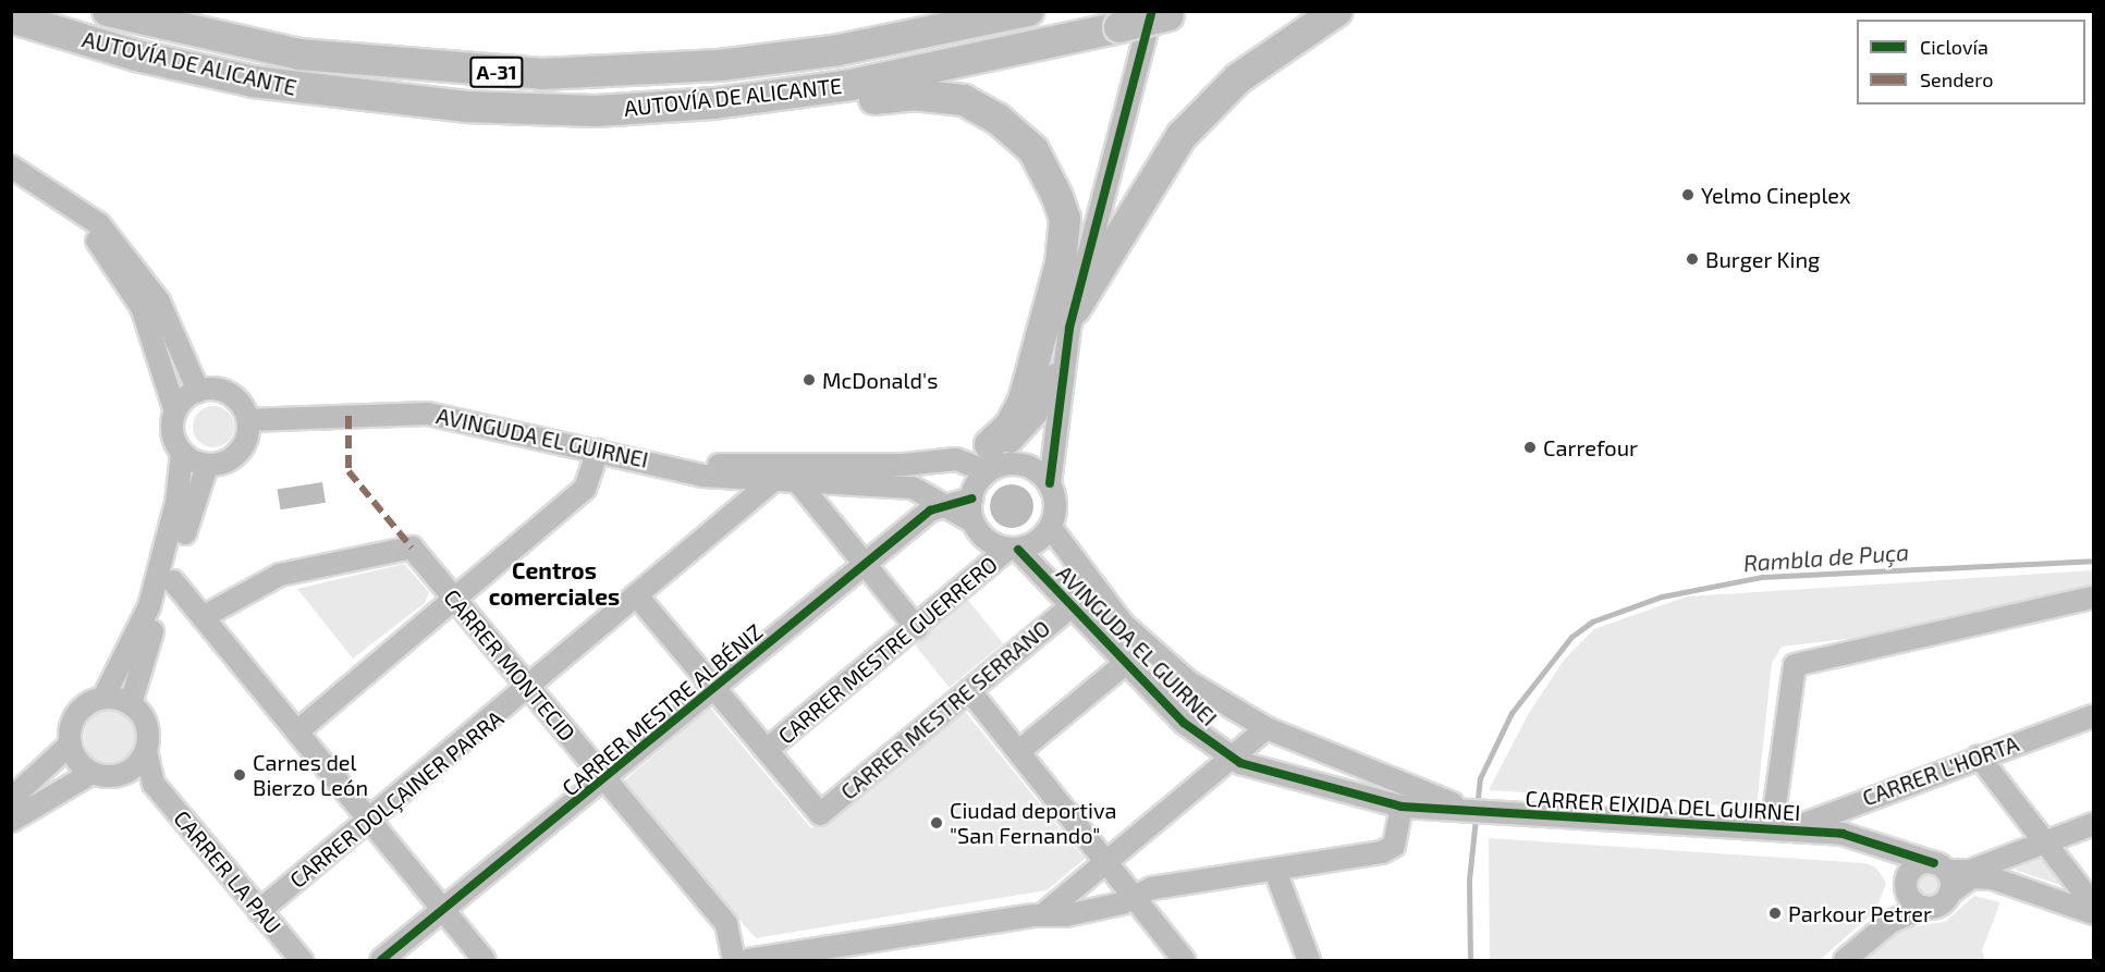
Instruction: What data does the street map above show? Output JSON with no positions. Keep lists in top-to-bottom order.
{
  "streets": {
    "highway": ["AUTOVÍA DE ALICANTE", "A-31"],
    "street": [
      "AVINGUDA EL GUIRNEI",
      "CARRER MESTRE GUERRERO",
      "CARRER MONTECID",
      "CARRER MESTRE ALBÉNIZ",
      "CARRER MESTRE SERRANO",
      "CARRER L'HORTA",
      "CARRER DOLÇAINER PARRA",
      "CARRER EIXIDA DEL GUIRNEI",
      "CARRER LA PAU"
    ]
  },
  "crossings": [
    ["AVINGUDA EL GUIRNEI", "CARRER MESTRE GUERRERO"],
    ["AVINGUDA EL GUIRNEI", "CARRER MESTRE ALBÉNIZ"],
    ["AVINGUDA EL GUIRNEI", "CARRER MESTRE SERRANO"],
    ["AVINGUDA EL GUIRNEI", "CARRER DOLÇAINER PARRA"],
    ["AVINGUDA EL GUIRNEI", "CARRER EIXIDA DEL GUIRNEI"],
    ["CARRER MESTRE GUERRERO", "CARRER MESTRE ALBÉNIZ"],
    ["CARRER MESTRE GUERRERO", "CARRER MESTRE SERRANO"],
    ["CARRER MONTECID", "CARRER MESTRE ALBÉNIZ"],
    ["CARRER MONTECID", "CARRER DOLÇAINER PARRA"],
    ["CARRER L'HORTA", "CARRER EIXIDA DEL GUIRNEI"],
    ["CARRER DOLÇAINER PARRA", "CARRER LA PAU"]
  ],
  "districts": ["Centros comerciales"],
  "water": ["Rambla de Puça"],
  "places": [
    "Yelmo Cineplex",
    "Burger King",
    "McDonald's",
    "Carrefour",
    "Carnes del Bierzo León",
    "Ciudad deportiva \"San Fernando\"",
    "Parkour Petrer"
  ],
  "legend": ["Ciclovía", "Sendero"]
}
